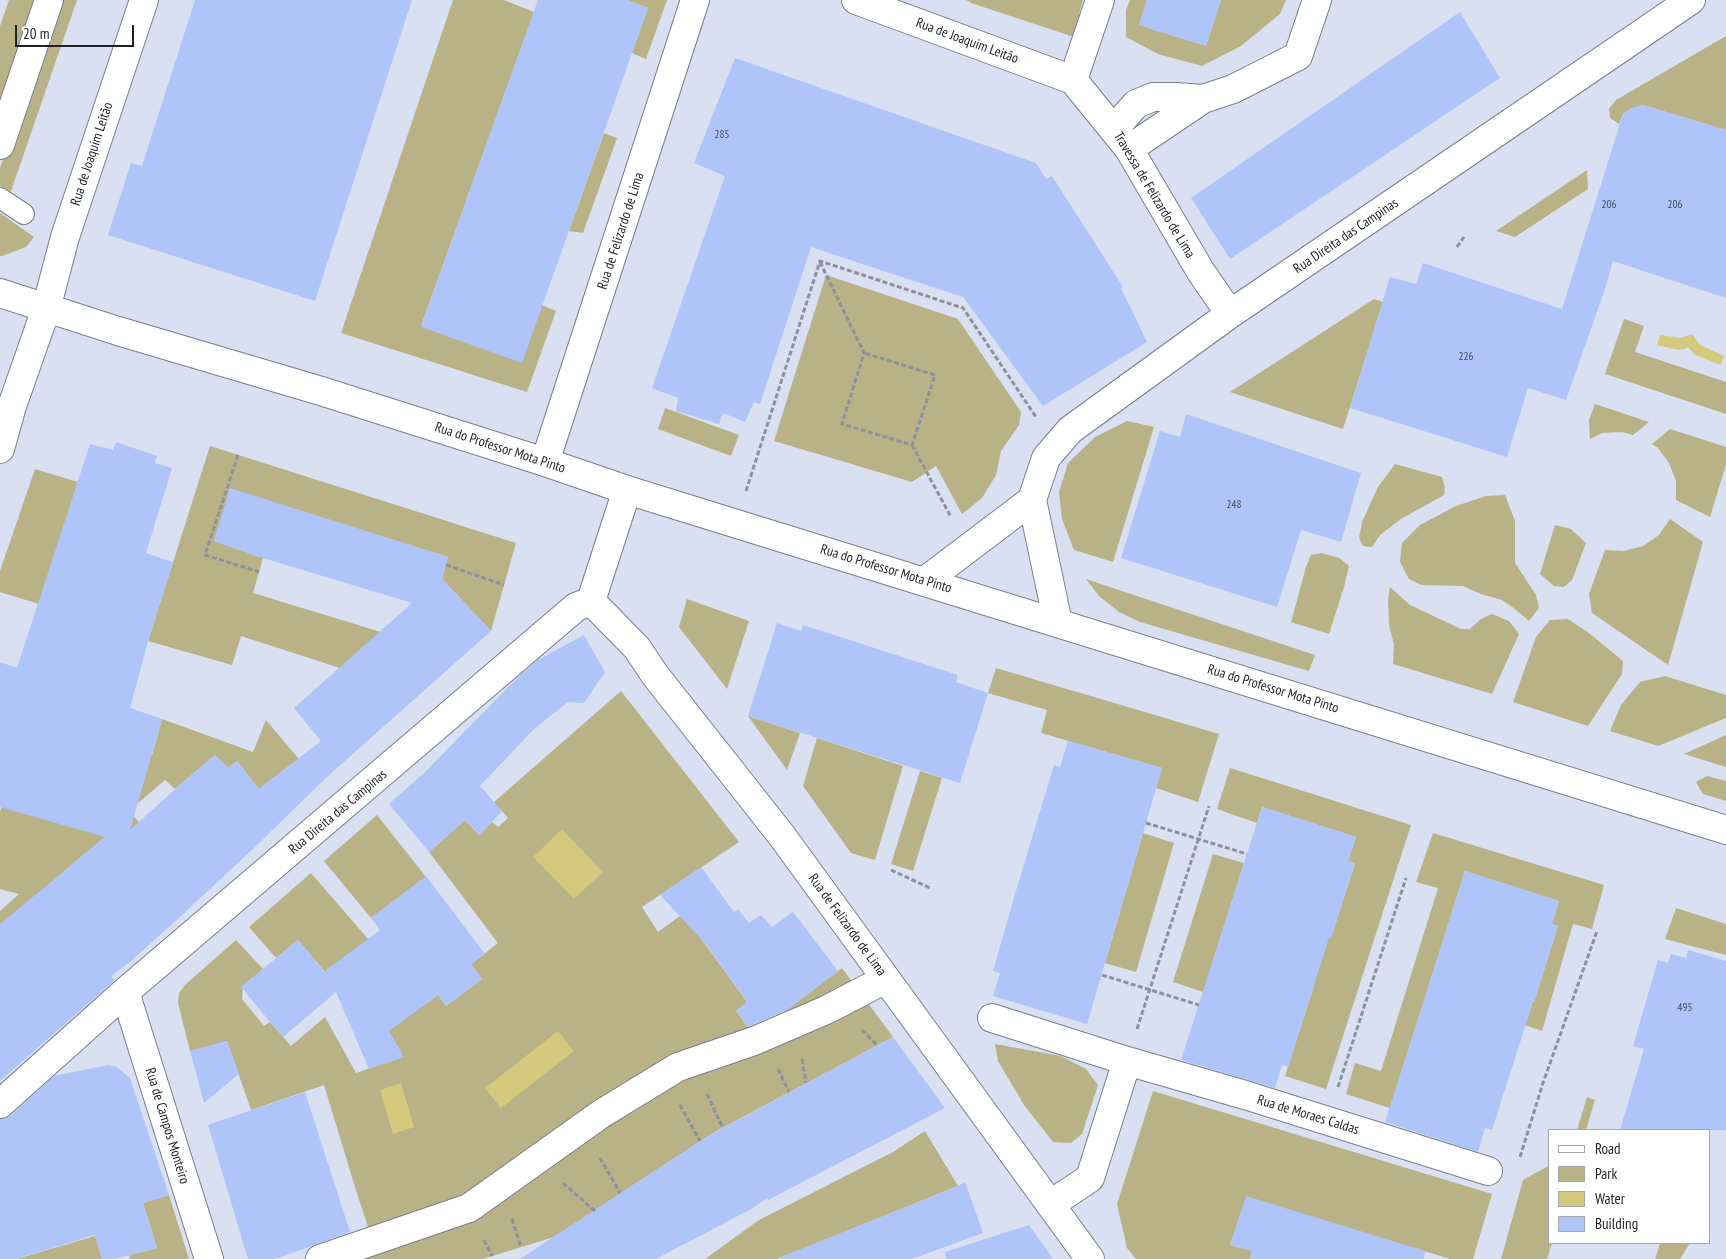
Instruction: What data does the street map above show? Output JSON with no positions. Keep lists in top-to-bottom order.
{
  "streets": {
    "street": [
      "Rua de Joaquim Leitão",
      "Travessa de Felizardo de Lima",
      "Rua de Felizardo de Lima",
      "Rua Direita das Campinas",
      "Rua do Professor Mota Pinto",
      "Rua de Moraes Caldas",
      "Rua de Campos Monteiro"
    ]
  },
  "crossings": [
    ["Rua de Joaquim Leitão", "Travessa de Felizardo de Lima"],
    ["Rua de Joaquim Leitão", "Rua do Professor Mota Pinto"],
    ["Travessa de Felizardo de Lima", "Rua Direita das Campinas"],
    ["Rua de Felizardo de Lima", "Rua Direita das Campinas"],
    ["Rua de Felizardo de Lima", "Rua do Professor Mota Pinto"],
    ["Rua Direita das Campinas", "Rua de Campos Monteiro"]
  ],
  "house_numbers": [
    "285",
    "206",
    "206",
    "226",
    "248",
    "495"
  ],
  "legend": [
    "Road",
    "Park",
    "Water",
    "Building"
  ],
  "scale_bar": "20 m"
}
